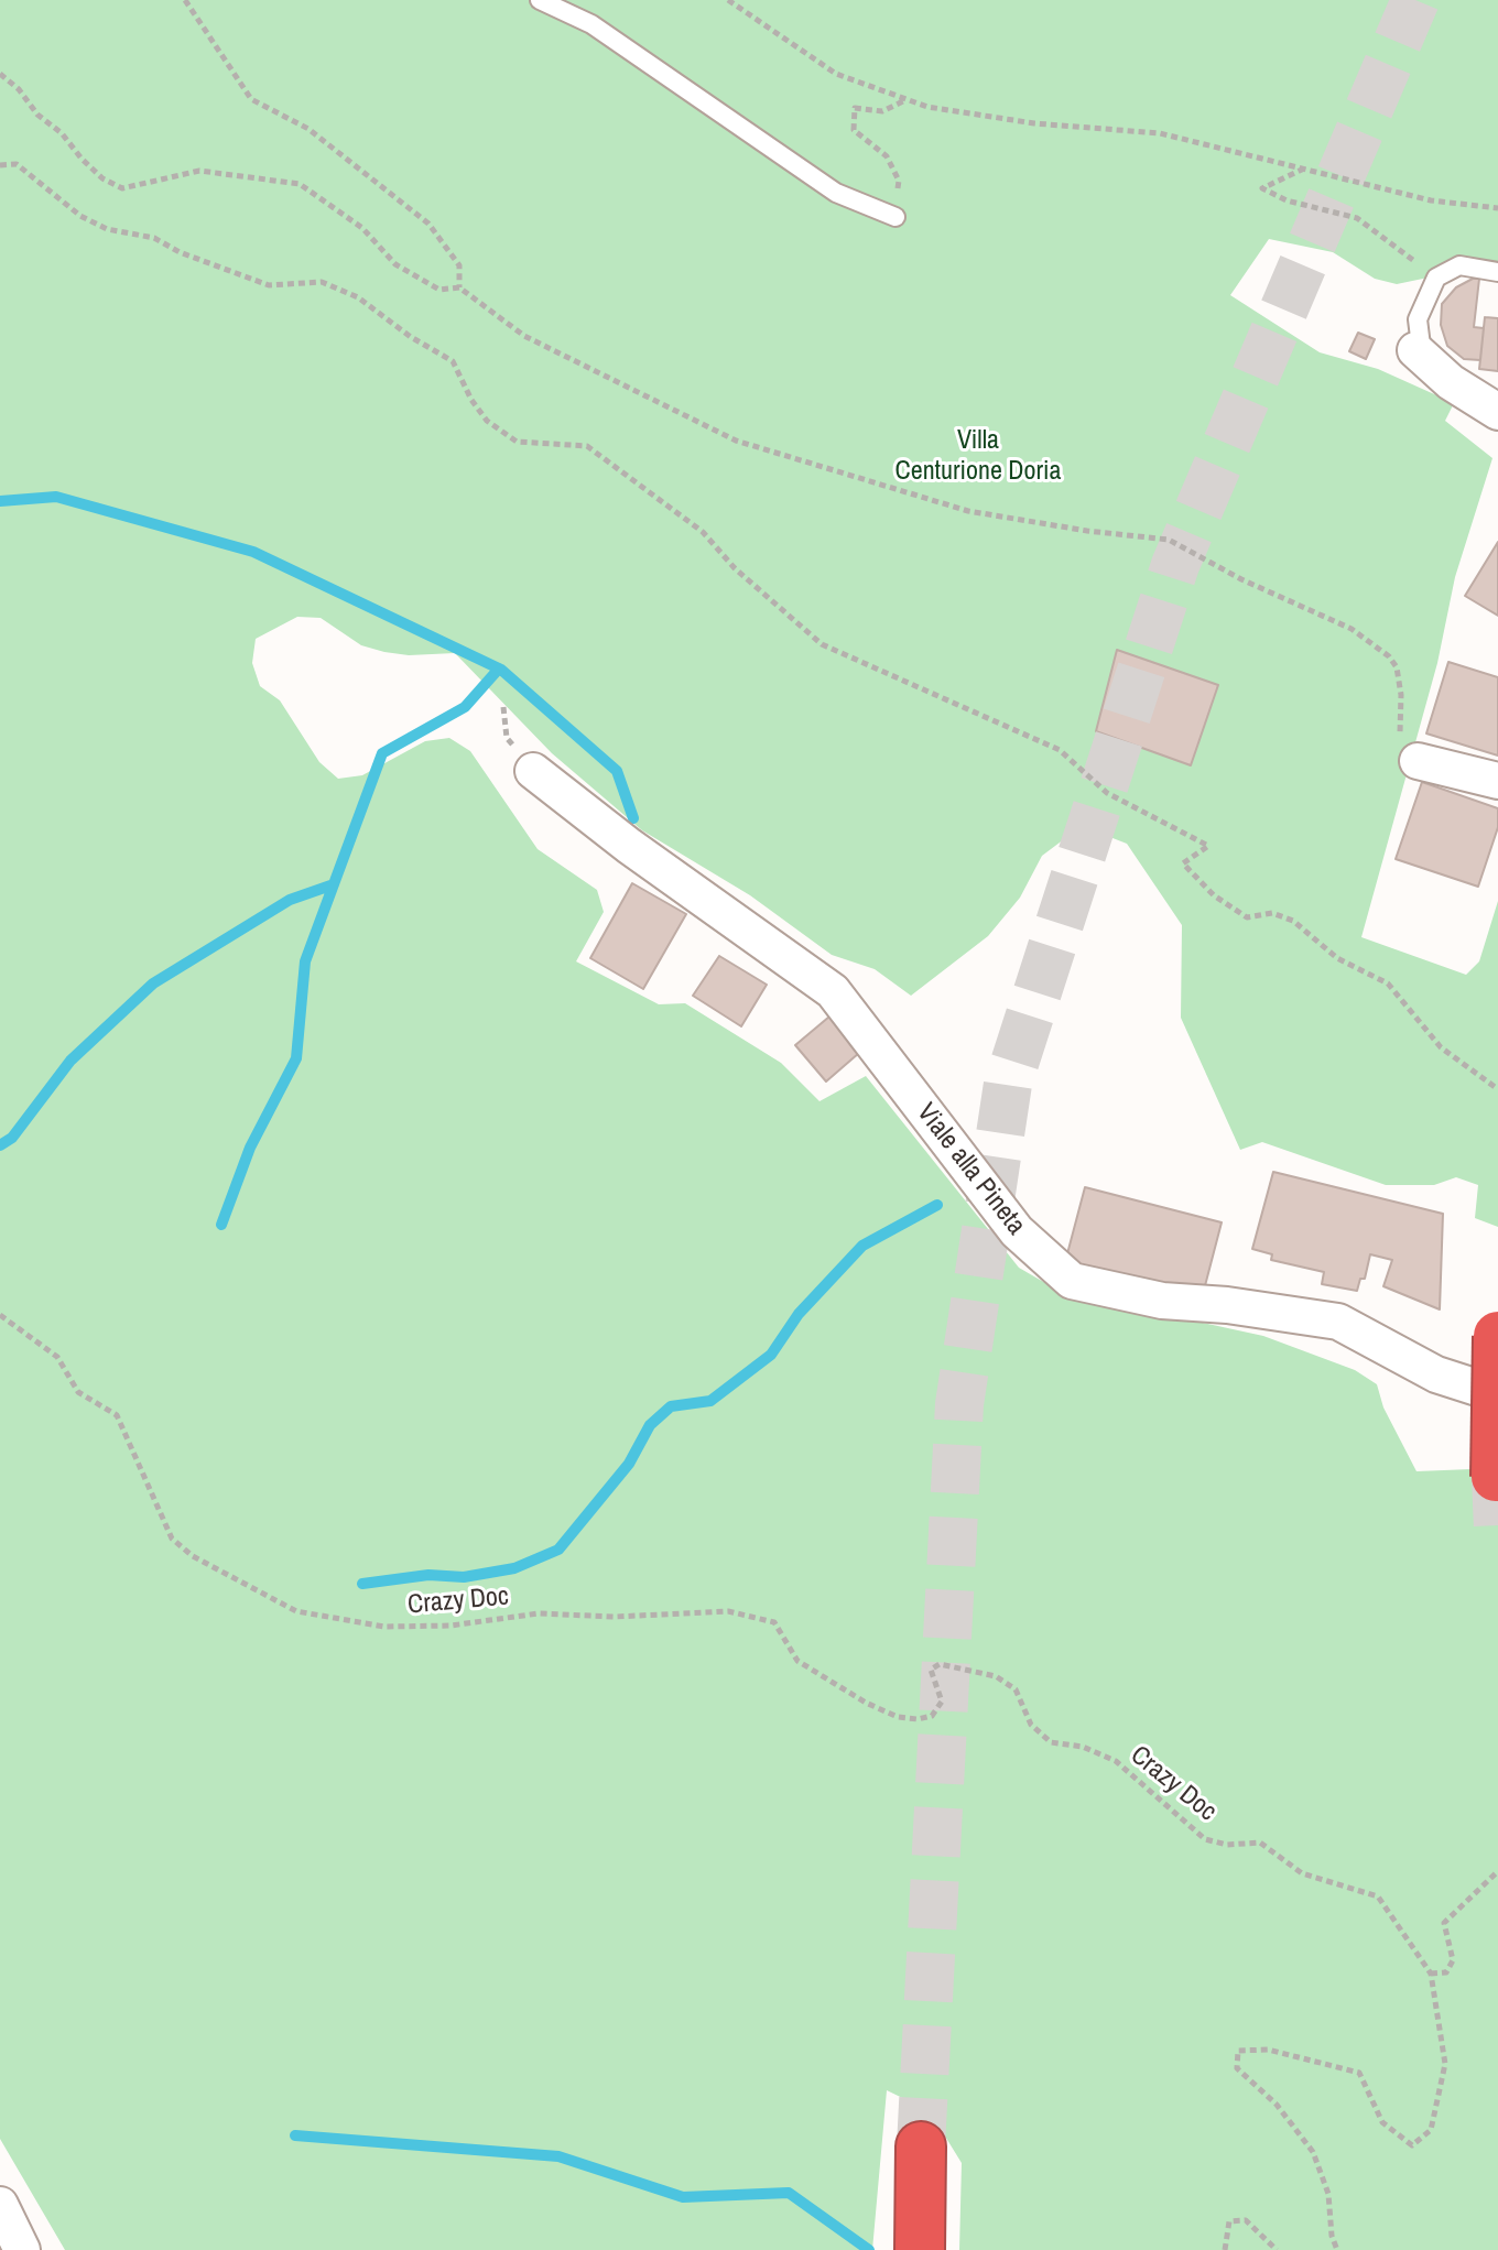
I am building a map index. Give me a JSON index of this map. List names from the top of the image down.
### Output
{
  "streets": {
    "street": ["Viale alla Pineta"],
    "path": ["Crazy Doc"]
  },
  "parks": ["Villa Centurione Doria"]
}
